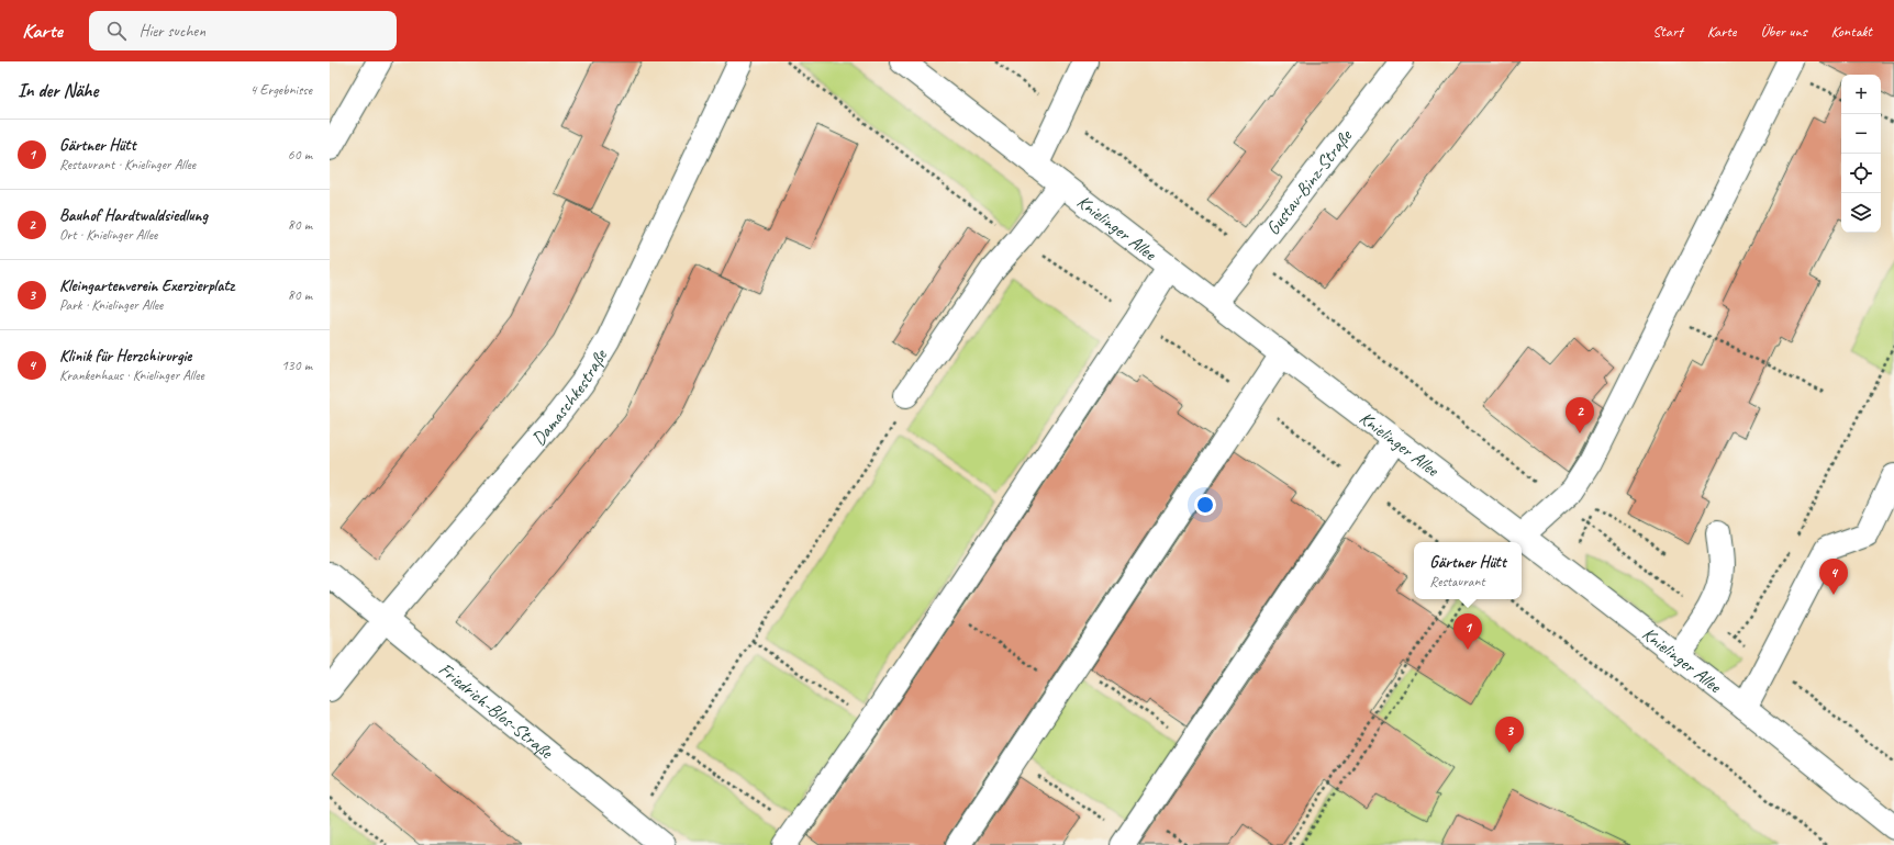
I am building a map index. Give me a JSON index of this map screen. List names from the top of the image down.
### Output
{
  "streets": {
    "street": [
      "Gustav-Binz-Straße",
      "Knielinger Allee",
      "Damaschkestraße",
      "Friedrich-Blos-Straße"
    ]
  },
  "crossings": [
    ["Gustav-Binz-Straße", "Knielinger Allee"],
    ["Damaschkestraße", "Friedrich-Blos-Straße"]
  ],
  "page": {
    "header": "Karte",
    "search": "Hier suchen",
    "nav": [
      "Start",
      "Karte",
      "Über uns",
      "Kontakt"
    ],
    "heading": ["In der Nähe", "4 Ergebnisse"],
    "map_buttons": ["+", "−"],
    "list": [
      {
        "mark": "1",
        "name": "Gärtner Hütt",
        "note": "Restaurant · Knielinger Allee",
        "value": "60 m"
      },
      {
        "mark": "2",
        "name": "Bauhof Hardtwaldsiedlung",
        "note": "Ort · Knielinger Allee",
        "value": "80 m"
      },
      {
        "mark": "3",
        "name": "Kleingartenverein Exerzierplatz",
        "note": "Park · Knielinger Allee",
        "value": "80 m"
      },
      {
        "mark": "4",
        "name": "Klinik für Herzchirurgie",
        "note": "Krankenhaus · Knielinger Allee",
        "value": "130 m"
      }
    ],
    "pins": [
      "2",
      "4",
      "1",
      "3"
    ],
    "popup": ["Gärtner Hütt", "Restaurant"]
  }
}
